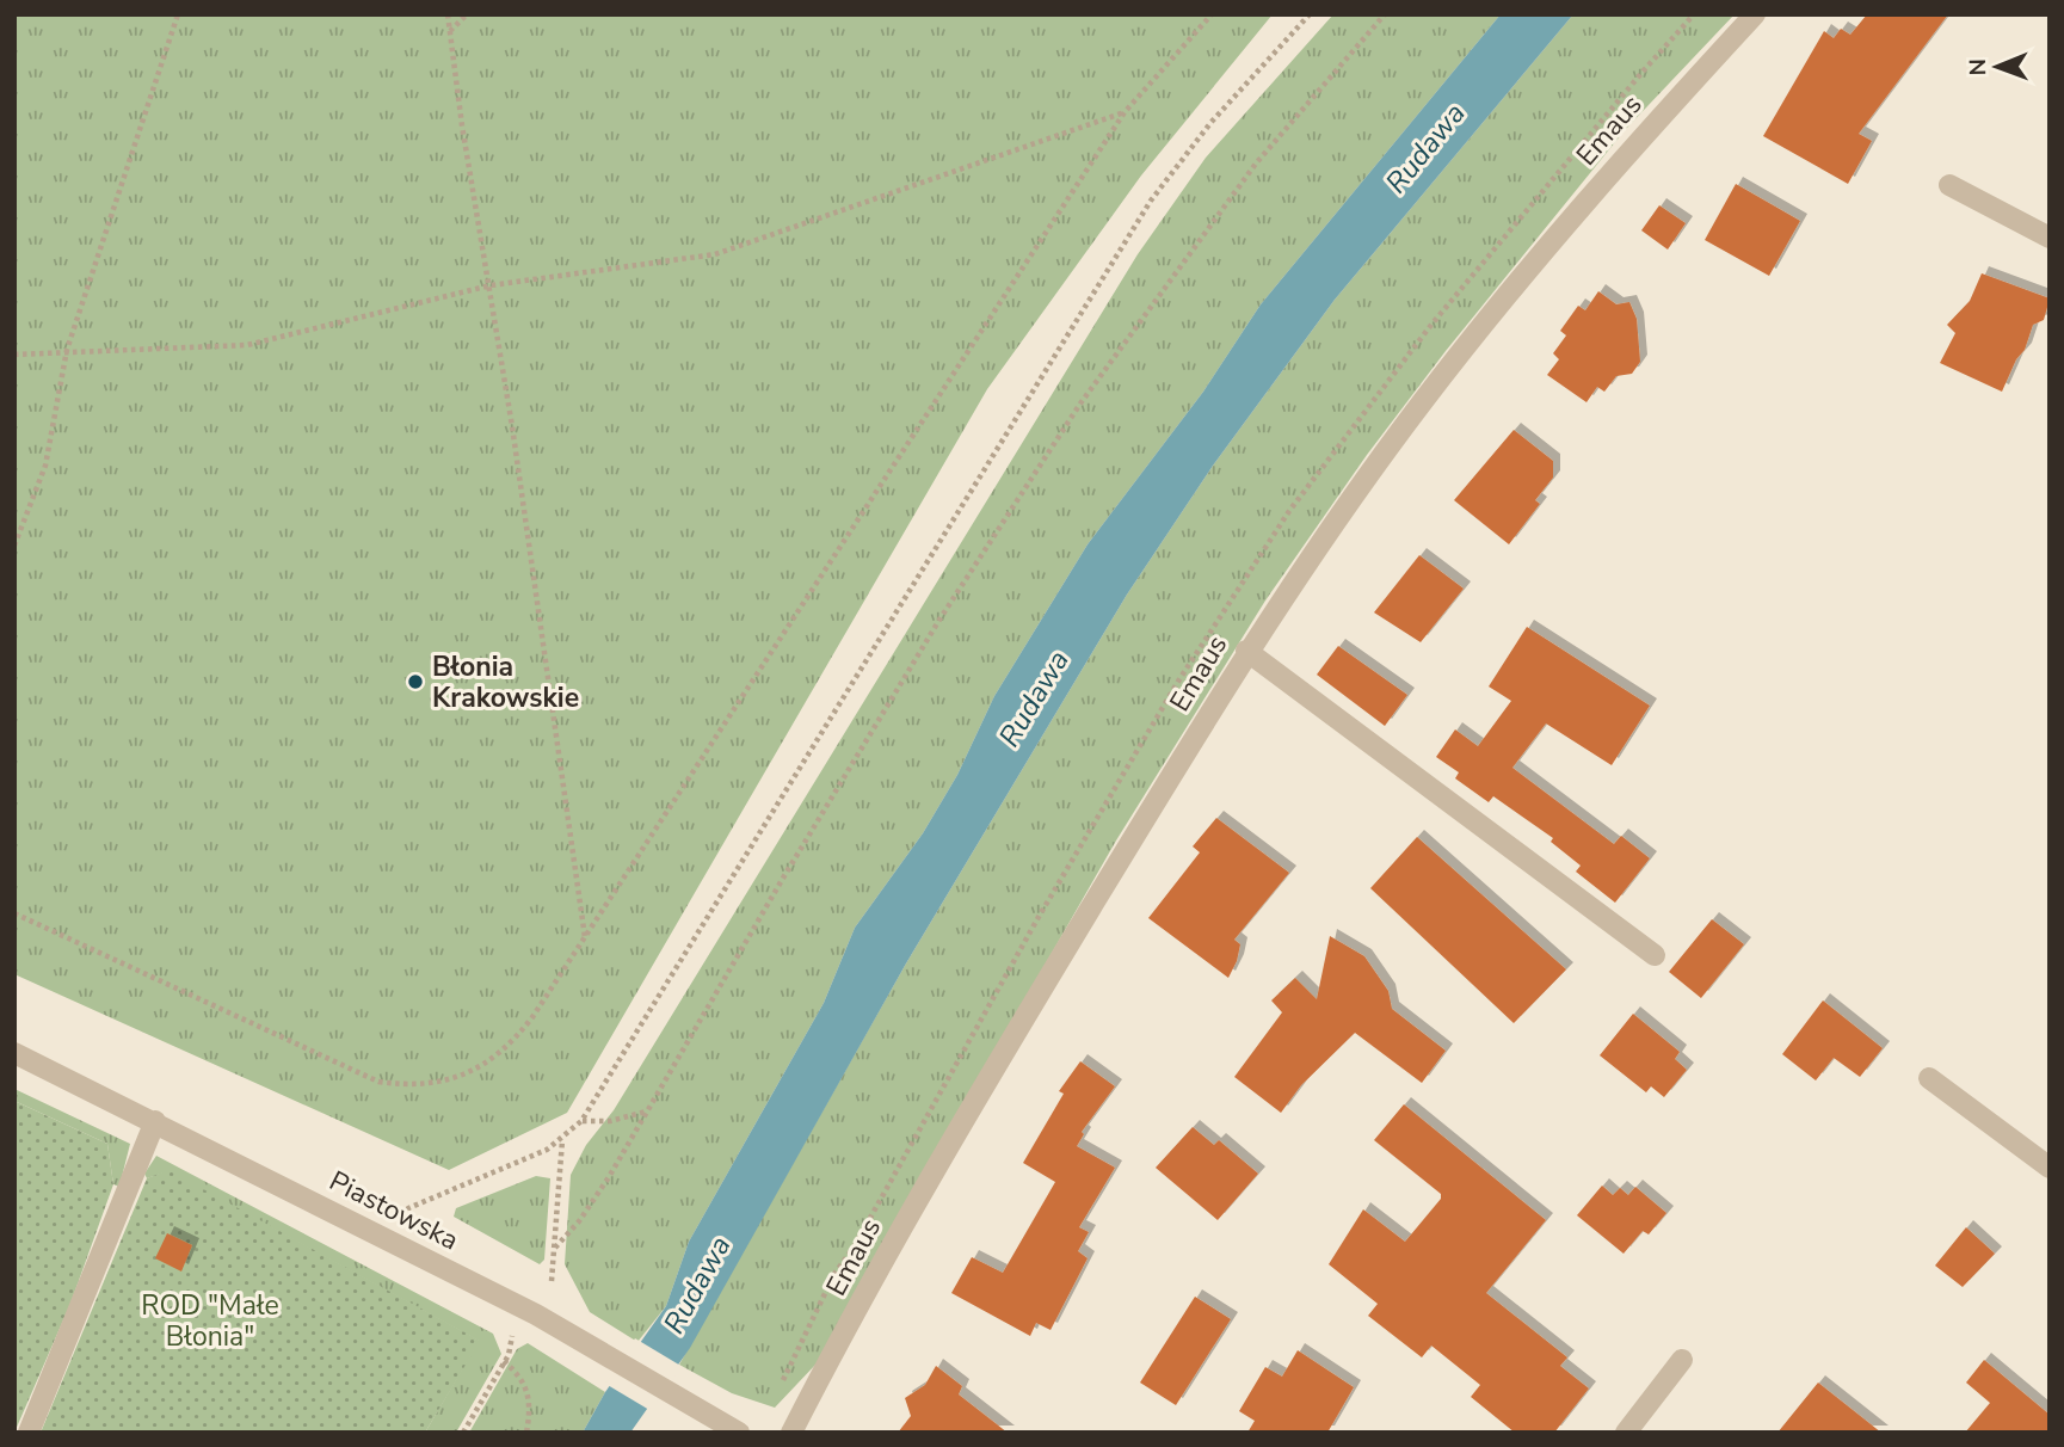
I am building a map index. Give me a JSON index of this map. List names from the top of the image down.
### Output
{
  "streets": {
    "street": ["Emaus", "Piastowska"]
  },
  "water": ["Rudawa"],
  "parks": ["ROD \"Małe Błonia\""],
  "places": ["Błonia Krakowskie"],
  "north": "left"
}
